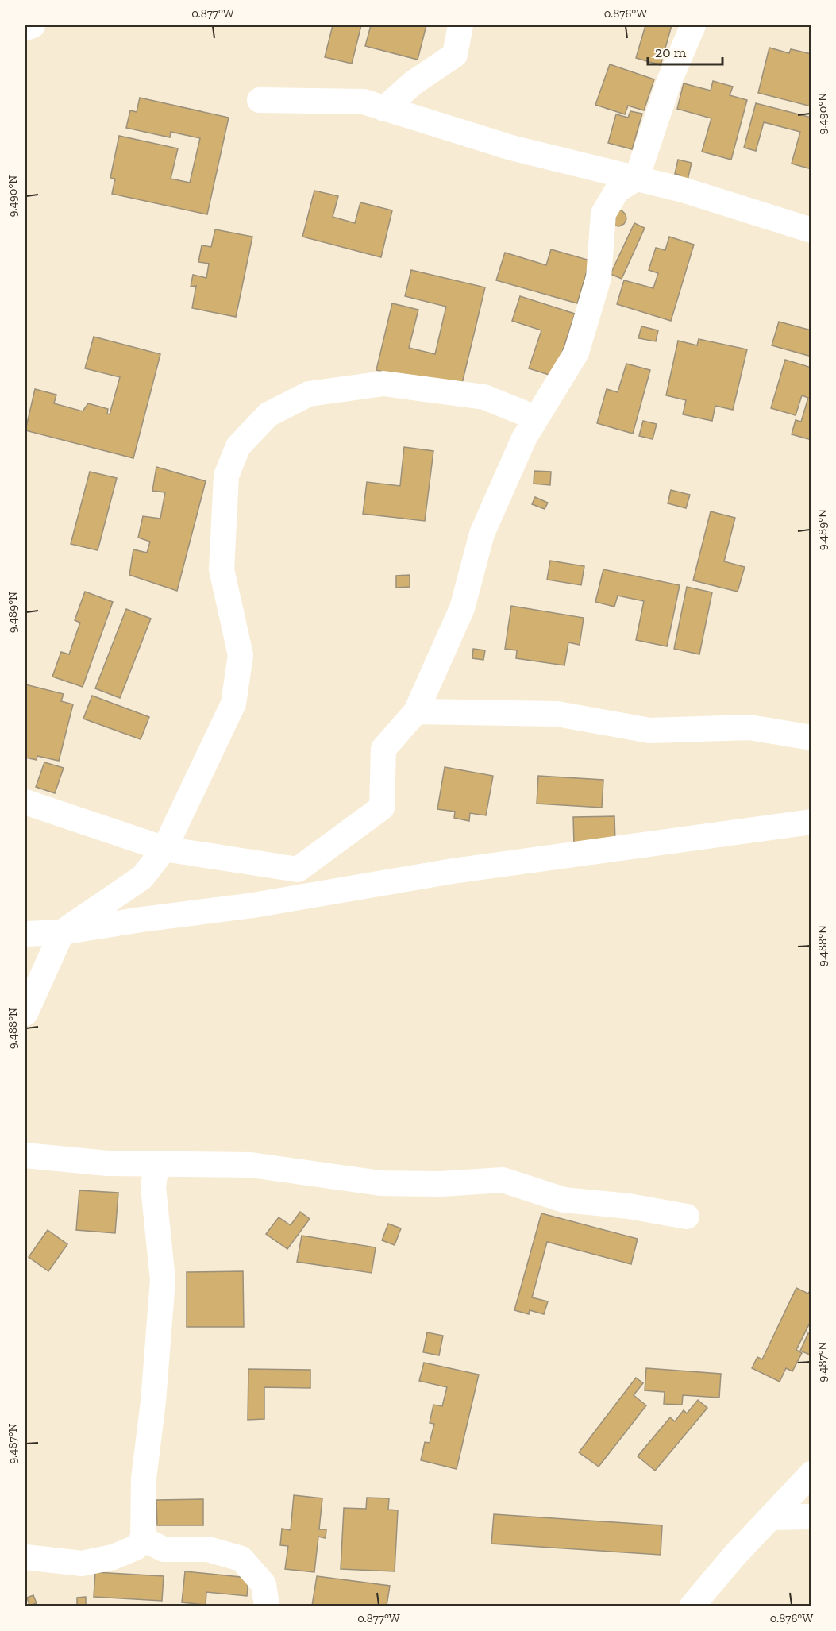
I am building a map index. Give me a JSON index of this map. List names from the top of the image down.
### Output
{
  "scale_bar": "20 m",
  "coordinates": [
    "0.877°W",
    "0.876°W",
    "9.490°N",
    "9.489°N",
    "9.488°N",
    "9.487°N"
  ]
}
